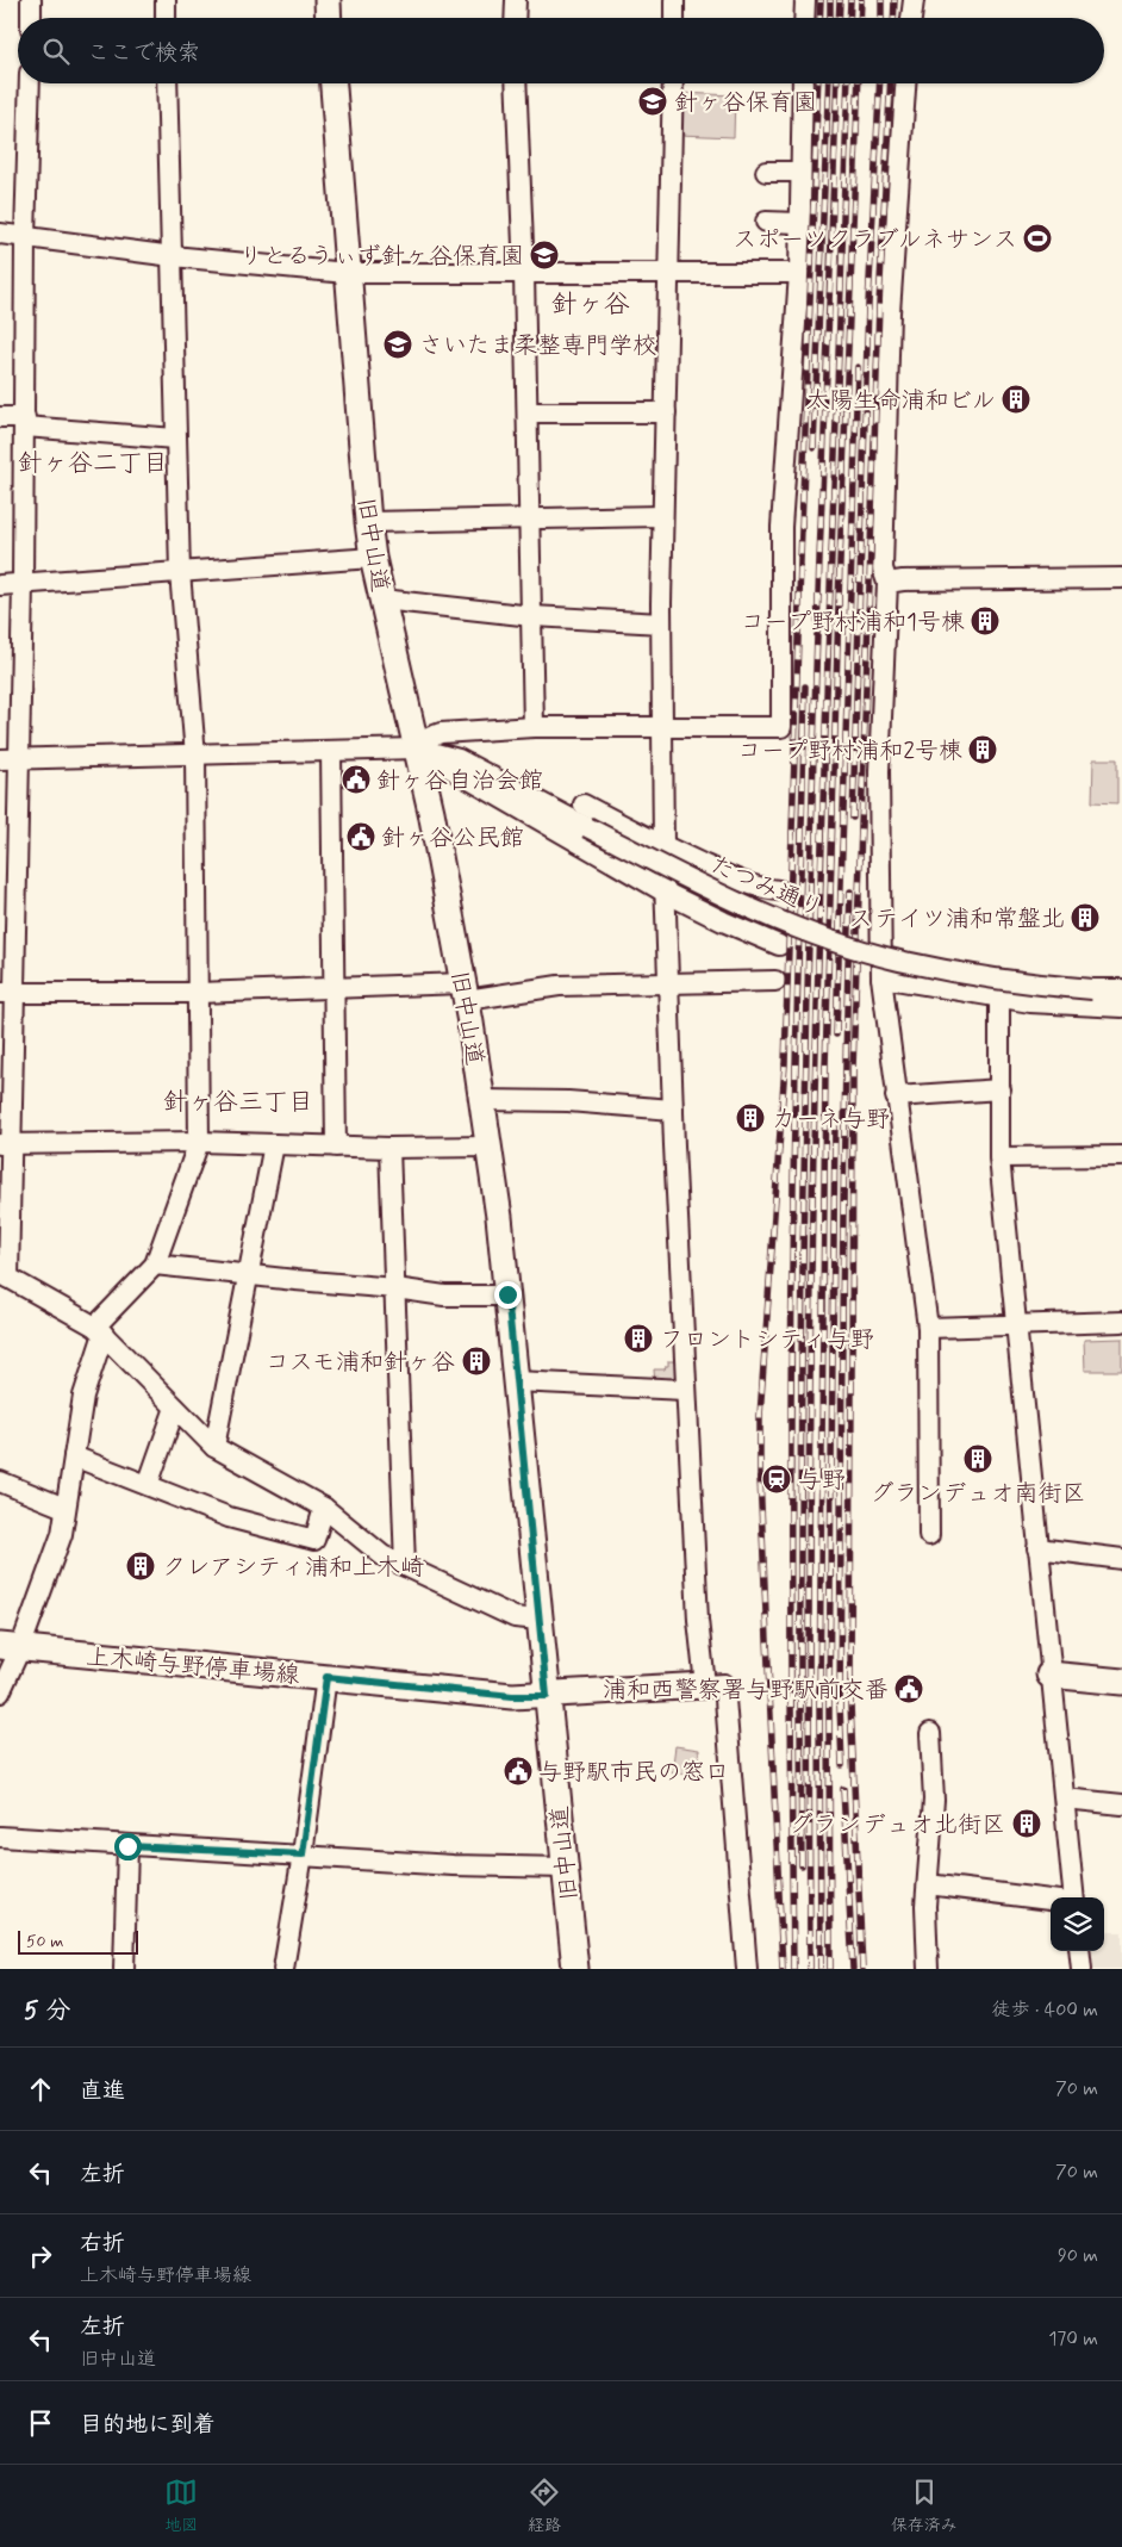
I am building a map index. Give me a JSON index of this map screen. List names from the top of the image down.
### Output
{
  "streets": {
    "main road": ["旧中山道", "上木崎与野停車場線"],
    "street": ["たつみ通り"]
  },
  "crossings": [
    ["旧中山道", "たつみ通り"],
    ["旧中山道", "上木崎与野停車場線"]
  ],
  "districts": ["針ヶ谷", "針ヶ谷二丁目", "針ヶ谷三丁目"],
  "places": {
    "school or university": ["針ヶ谷保育園", "りとるうぃず針ヶ谷保育園", "さいたま柔整専門学校"],
    "sports": ["スポーツクラブルネサンス"],
    "building": [
      "太陽生命浦和ビル",
      "コープ野村浦和1号棟",
      "コープ野村浦和2号棟",
      "ステイツ浦和常盤北",
      "カーネ与野",
      "フロントシティ与野",
      "コスモ浦和針ヶ谷",
      "グランデュオ南街区",
      "クレアシティ浦和上木崎",
      "グランデュオ北街区"
    ],
    "public building": [
      "針ヶ谷自治会館",
      "針ヶ谷公民館",
      "浦和西警察署与野駅前交番",
      "与野駅市民の窓口"
    ],
    "station": ["与野"]
  },
  "scale_bar": "50 m",
  "page": {
    "search": "ここで検索",
    "scale": "50 m",
    "heading": ["5 分", "徒歩 · 400 m"],
    "list": [
      ["直進", "70 m"],
      ["左折", "70 m"],
      ["右折", "上木崎与野停車場線", "90 m"],
      ["左折", "旧中山道", "170 m"],
      "目的地に到着"
    ],
    "nav": ["地図", "経路", "保存済み"]
  }
}
